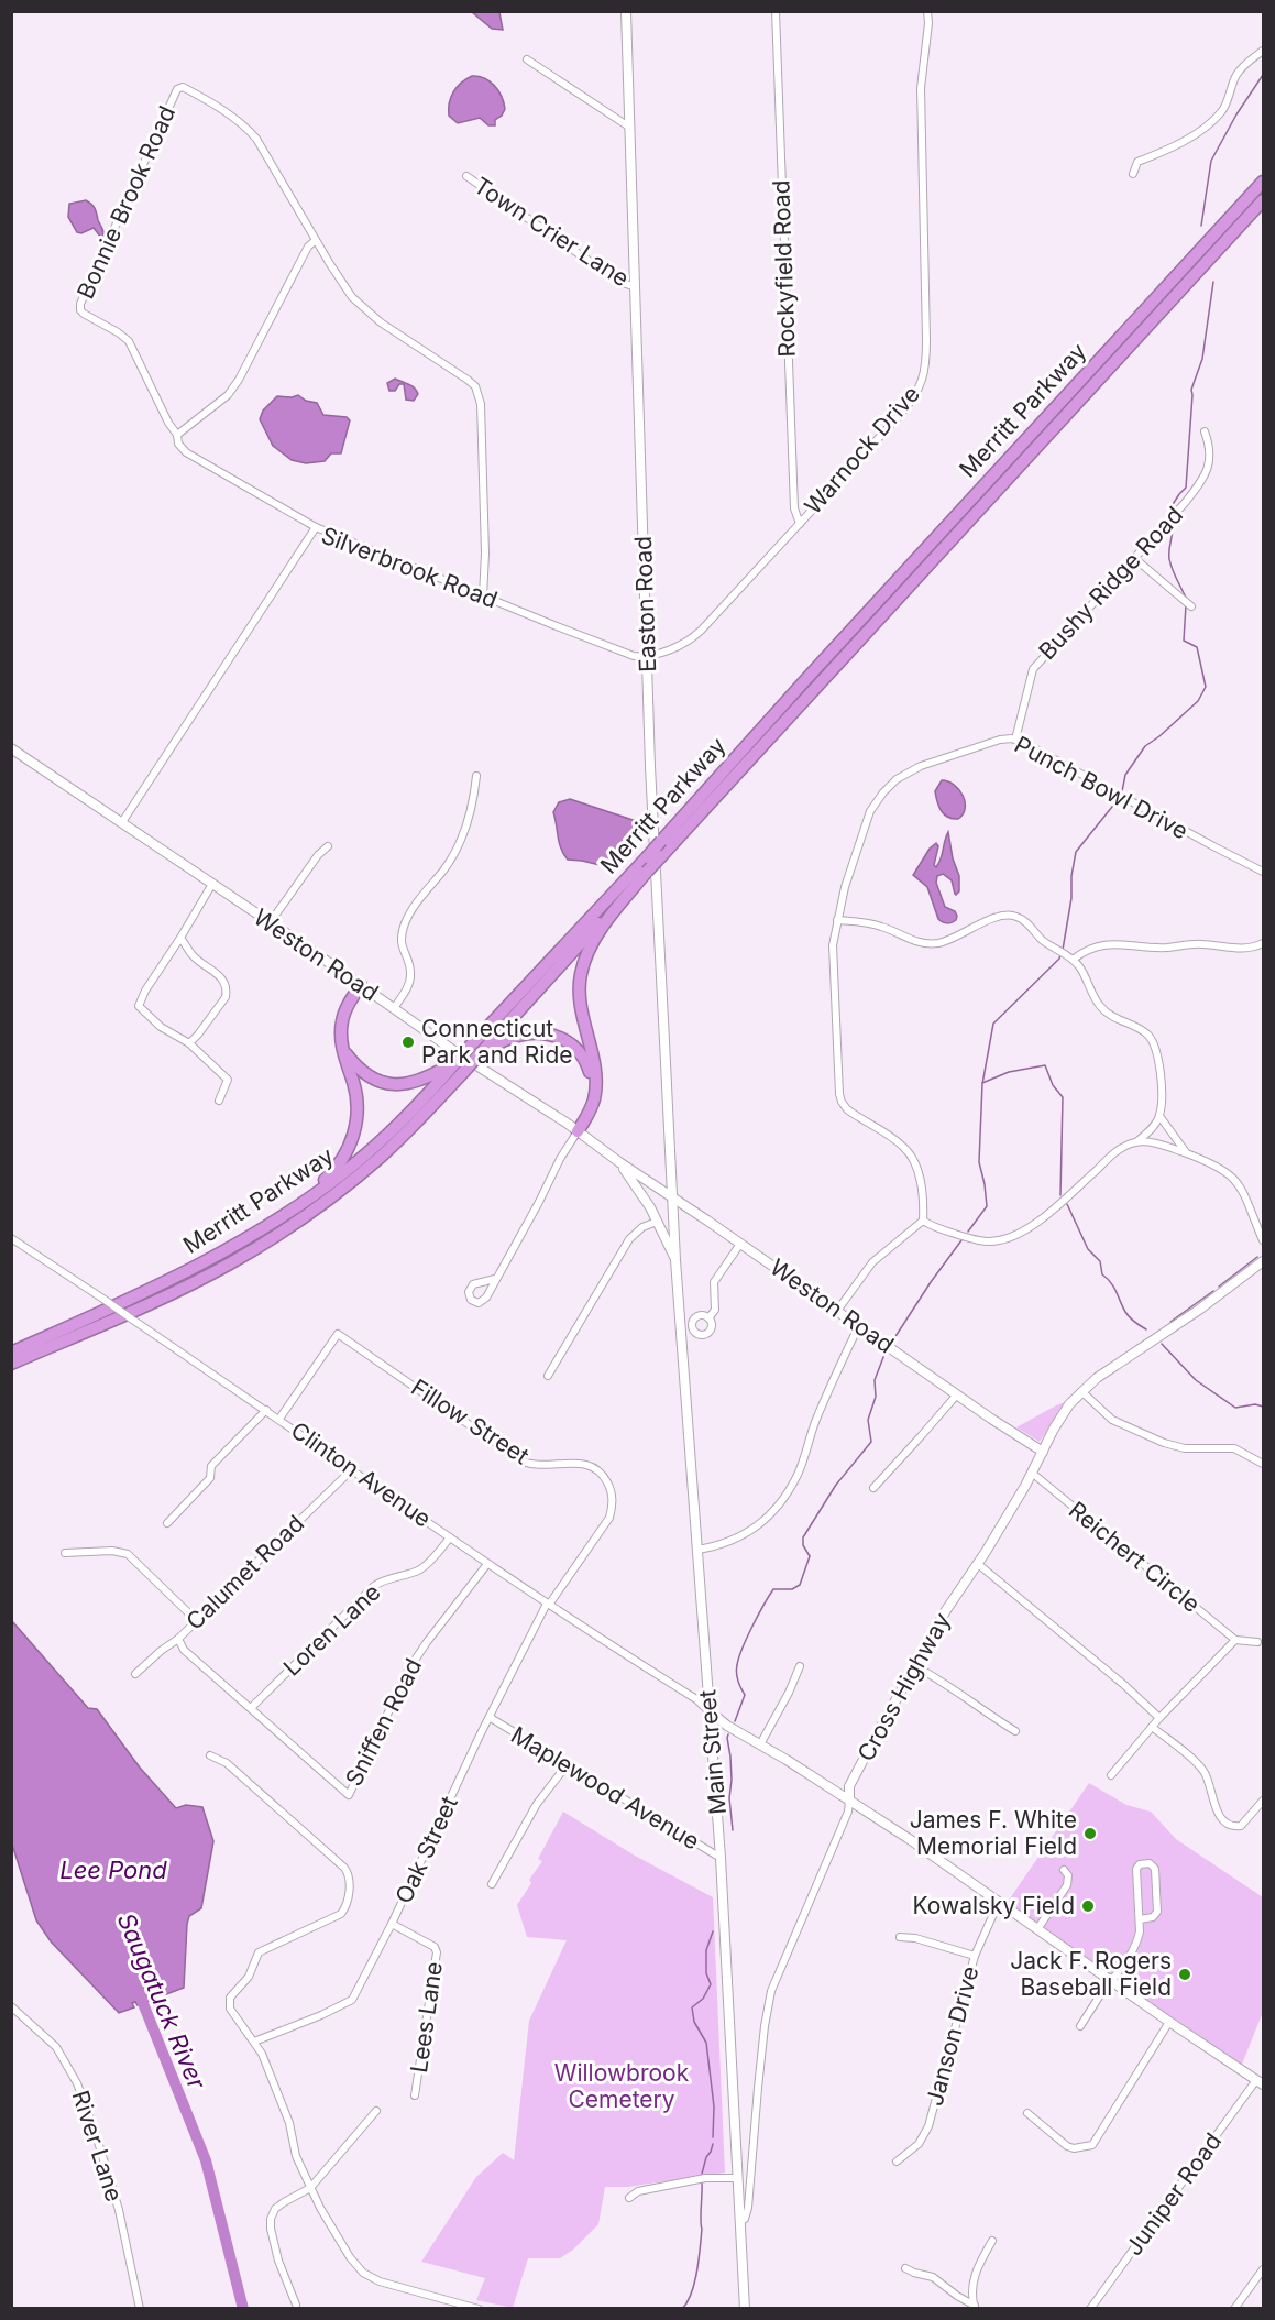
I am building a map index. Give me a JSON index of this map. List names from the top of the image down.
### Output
{
  "streets": {
    "highway": ["Merritt Parkway"],
    "main road": [
      "Easton Road",
      "Weston Road",
      "Cross Highway",
      "Main Street"
    ],
    "street": [
      "Bonnie Brook Road",
      "Town Crier Lane",
      "Rockyfield Road",
      "Warnock Drive",
      "Silverbrook Road",
      "Bushy Ridge Road",
      "Punch Bowl Drive",
      "Fillow Street",
      "Clinton Avenue",
      "Reichert Circle",
      "Calumet Road",
      "Loren Lane",
      "Sniffen Road",
      "Maplewood Avenue",
      "Oak Street",
      "Lees Lane",
      "Janson Drive",
      "River Lane",
      "Juniper Road"
    ]
  },
  "crossings": [
    ["Bonnie Brook Road", "Silverbrook Road"],
    ["Town Crier Lane", "Easton Road"],
    ["Rockyfield Road", "Warnock Drive"],
    ["Warnock Drive", "Silverbrook Road"],
    ["Warnock Drive", "Easton Road"],
    ["Silverbrook Road", "Easton Road"],
    ["Silverbrook Road", "Weston Road"],
    ["Bushy Ridge Road", "Punch Bowl Drive"],
    ["Easton Road", "Weston Road"],
    ["Easton Road", "Main Street"],
    ["Weston Road", "Cross Highway"],
    ["Weston Road", "Main Street"],
    ["Fillow Street", "Clinton Avenue"],
    ["Fillow Street", "Oak Street"],
    ["Clinton Avenue", "Calumet Road"],
    ["Clinton Avenue", "Loren Lane"],
    ["Clinton Avenue", "Sniffen Road"],
    ["Clinton Avenue", "Main Street"],
    ["Clinton Avenue", "Oak Street"],
    ["Reichert Circle", "Cross Highway"],
    ["Calumet Road", "Sniffen Road"],
    ["Loren Lane", "Sniffen Road"],
    ["Cross Highway", "Main Street"],
    ["Main Street", "Maplewood Avenue"],
    ["Maplewood Avenue", "Oak Street"],
    ["Oak Street", "Lees Lane"]
  ],
  "water": ["Lee Pond", "Saugatuck River"],
  "parks": ["Willowbrook Cemetery"],
  "places": [
    "Connecticut Park and Ride",
    "James F. White Memorial Field",
    "Kowalsky Field",
    "Jack F. Rogers Baseball Field"
  ]
}
